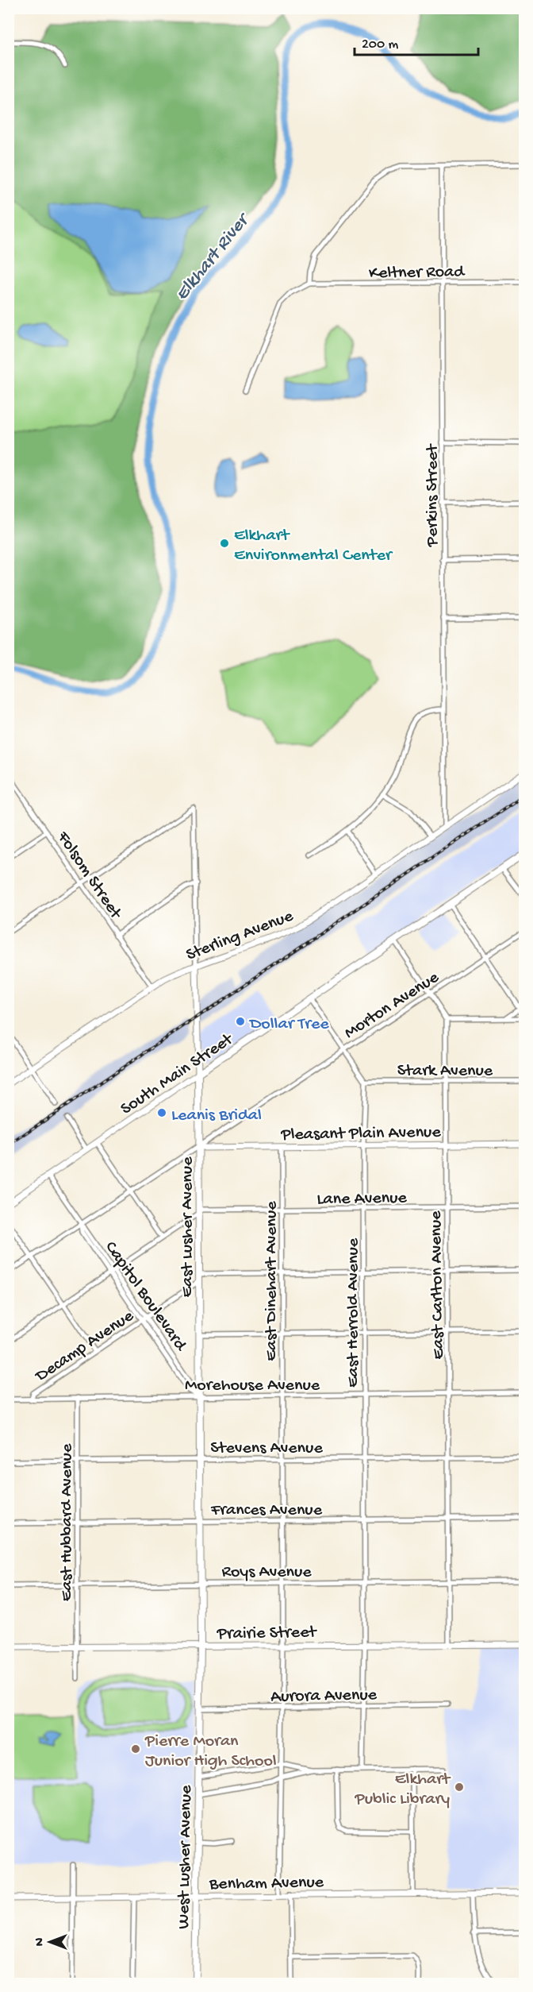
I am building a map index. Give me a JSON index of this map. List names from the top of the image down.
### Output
{
  "streets": {
    "main road": [
      "Sterling Avenue",
      "South Main Street",
      "Pleasant Plain Avenue",
      "East Lusher Avenue",
      "Prairie Street",
      "West Lusher Avenue",
      "Benham Avenue"
    ],
    "street": [
      "Keltner Road",
      "Perkins Street",
      "Folsom Street",
      "Morton Avenue",
      "Stark Avenue",
      "Lane Avenue",
      "East Dinehart Avenue",
      "East Carlton Avenue",
      "Capitol Boulevard",
      "East Herrold Avenue",
      "Decamp Avenue",
      "Morehouse Avenue",
      "Stevens Avenue",
      "Frances Avenue",
      "East Hubbard Avenue",
      "Roys Avenue",
      "Aurora Avenue"
    ]
  },
  "crossings": [
    ["Keltner Road", "Perkins Street"],
    ["Perkins Street", "Sterling Avenue"],
    ["Folsom Street", "Sterling Avenue"],
    ["Folsom Street", "East Lusher Avenue"],
    ["Sterling Avenue", "East Lusher Avenue"],
    ["Morton Avenue", "Pleasant Plain Avenue"],
    ["Morton Avenue", "East Lusher Avenue"],
    ["Morton Avenue", "Capitol Boulevard"],
    ["Stark Avenue", "East Carlton Avenue"],
    ["Stark Avenue", "East Herrold Avenue"],
    ["South Main Street", "East Lusher Avenue"],
    ["South Main Street", "Capitol Boulevard"],
    ["Pleasant Plain Avenue", "East Lusher Avenue"],
    ["Pleasant Plain Avenue", "East Dinehart Avenue"],
    ["Pleasant Plain Avenue", "East Carlton Avenue"],
    ["Pleasant Plain Avenue", "East Herrold Avenue"],
    ["Lane Avenue", "East Lusher Avenue"],
    ["Lane Avenue", "East Dinehart Avenue"],
    ["Lane Avenue", "East Carlton Avenue"],
    ["Lane Avenue", "East Herrold Avenue"],
    ["East Lusher Avenue", "Capitol Boulevard"],
    ["East Lusher Avenue", "Decamp Avenue"],
    ["East Lusher Avenue", "Morehouse Avenue"],
    ["East Lusher Avenue", "Stevens Avenue"],
    ["East Lusher Avenue", "Frances Avenue"],
    ["East Lusher Avenue", "Roys Avenue"],
    ["East Lusher Avenue", "Prairie Street"],
    ["East Lusher Avenue", "West Lusher Avenue"],
    ["East Dinehart Avenue", "Morehouse Avenue"],
    ["East Dinehart Avenue", "Stevens Avenue"],
    ["East Dinehart Avenue", "Frances Avenue"],
    ["East Dinehart Avenue", "Roys Avenue"],
    ["East Dinehart Avenue", "Prairie Street"],
    ["East Dinehart Avenue", "Aurora Avenue"],
    ["East Dinehart Avenue", "Benham Avenue"],
    ["East Carlton Avenue", "Morehouse Avenue"],
    ["East Carlton Avenue", "Stevens Avenue"],
    ["East Carlton Avenue", "Frances Avenue"],
    ["East Carlton Avenue", "Roys Avenue"],
    ["East Carlton Avenue", "Prairie Street"],
    ["Capitol Boulevard", "Decamp Avenue"],
    ["Capitol Boulevard", "Morehouse Avenue"],
    ["East Herrold Avenue", "Morehouse Avenue"],
    ["East Herrold Avenue", "Stevens Avenue"],
    ["East Herrold Avenue", "Frances Avenue"],
    ["East Herrold Avenue", "Roys Avenue"],
    ["East Herrold Avenue", "Prairie Street"],
    ["East Herrold Avenue", "Aurora Avenue"],
    ["Decamp Avenue", "Morehouse Avenue"],
    ["Morehouse Avenue", "East Hubbard Avenue"],
    ["Stevens Avenue", "East Hubbard Avenue"],
    ["Frances Avenue", "East Hubbard Avenue"],
    ["East Hubbard Avenue", "Roys Avenue"],
    ["East Hubbard Avenue", "Prairie Street"],
    ["Prairie Street", "West Lusher Avenue"],
    ["Aurora Avenue", "West Lusher Avenue"],
    ["West Lusher Avenue", "Benham Avenue"]
  ],
  "water": ["Elkhart River"],
  "places": [
    "Elkhart Environmental Center",
    "Dollar Tree",
    "Leanis Bridal",
    "Pierre Moran Junior High School",
    "Elkhart Public Library"
  ],
  "scale_bar": "200 m",
  "north": "left"
}
